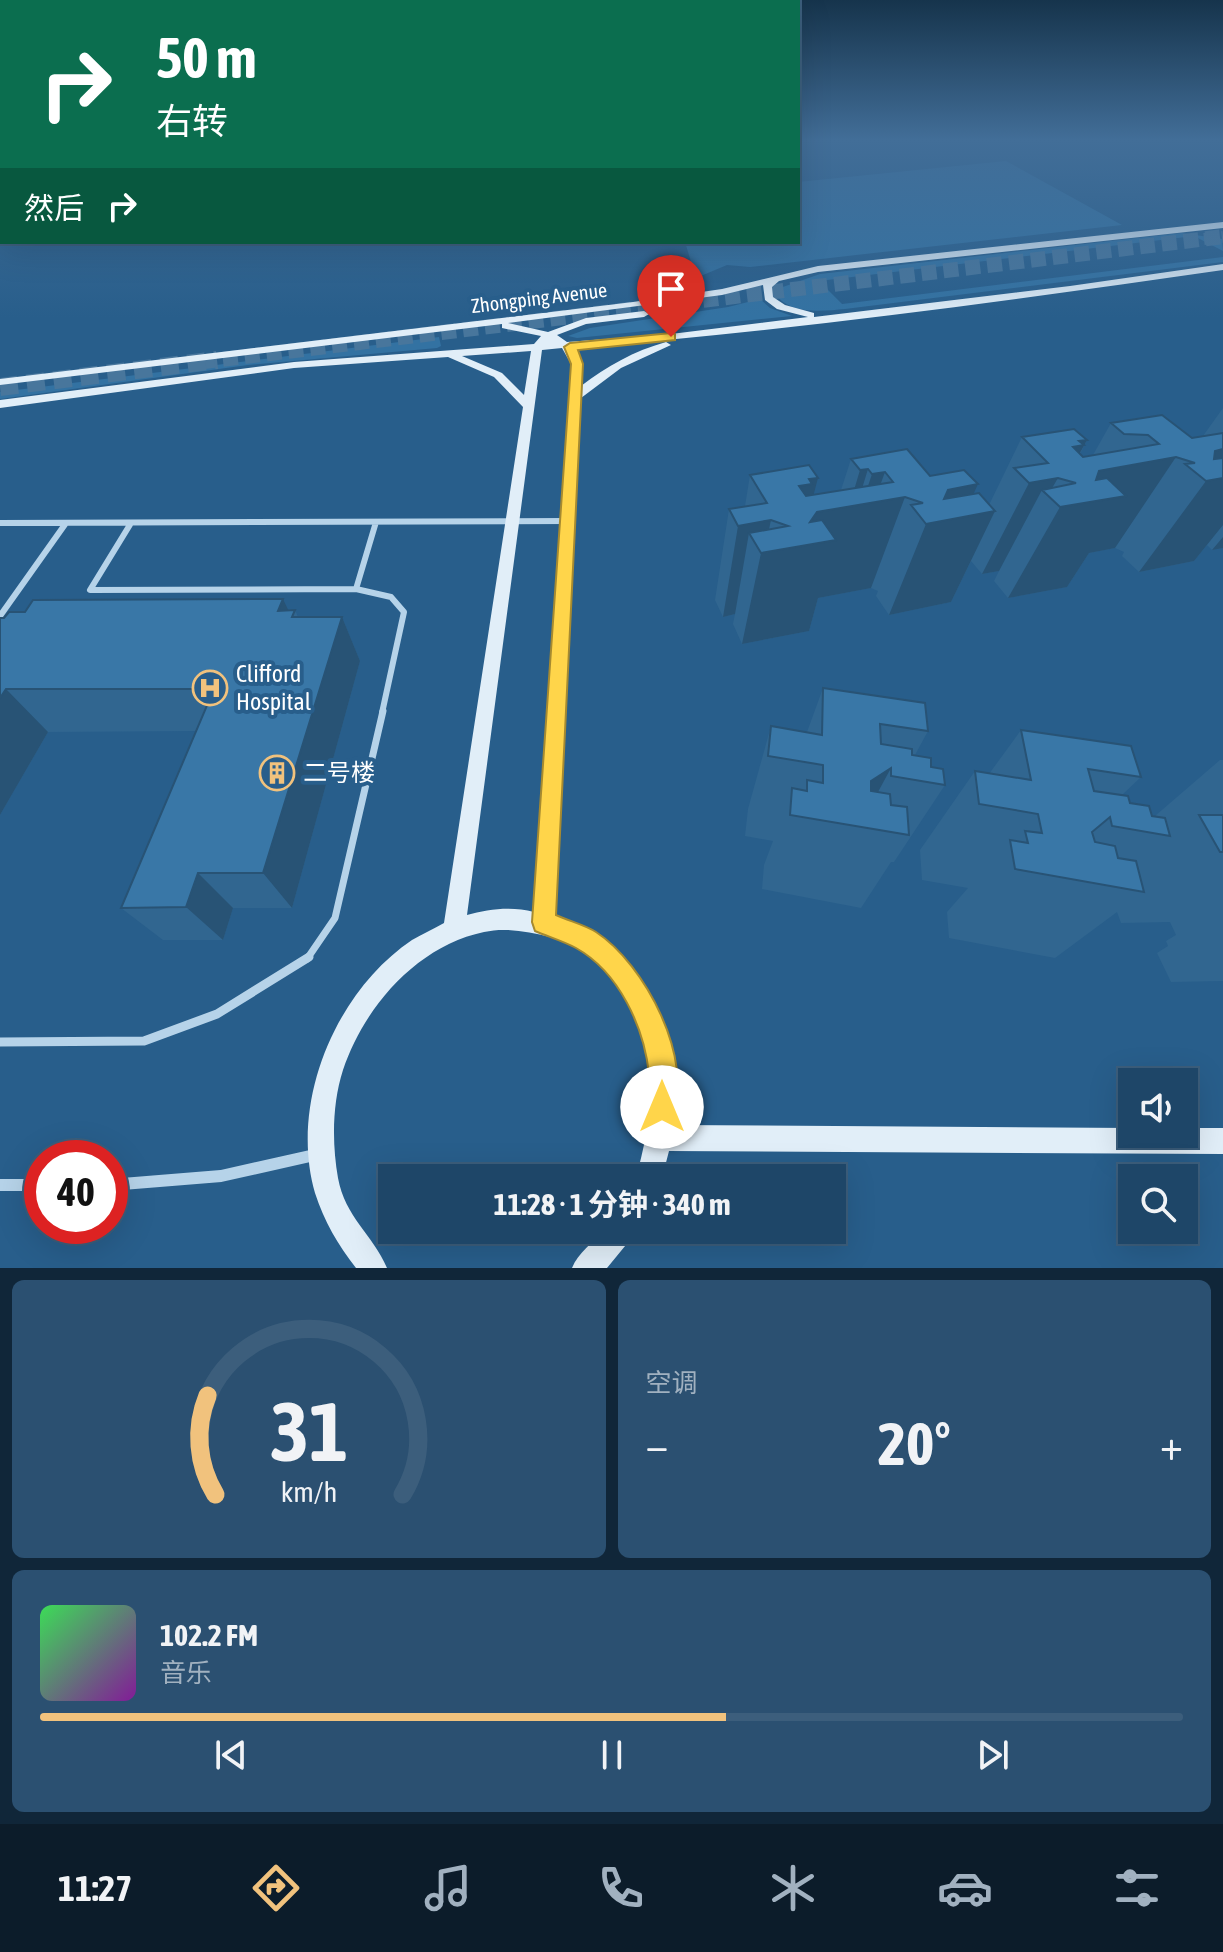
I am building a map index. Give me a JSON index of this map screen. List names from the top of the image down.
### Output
{
  "streets": {
    "main road": ["Zhongping Avenue"]
  },
  "places": {
    "hospital": ["Clifford Hospital"],
    "building": ["二号楼"]
  },
  "page": {
    "turn": ["50 m", "右转"],
    "then": "然后",
    "limit": "40",
    "trip": "11:28 · 1 分钟 · 340 m",
    "tile": "空调",
    "heat": ["−", "20°", "+"],
    "song": ["102.2 FM", "音乐"],
    "tabs": "11:27",
    "gauge": ["31", "km/h"]
  }
}
